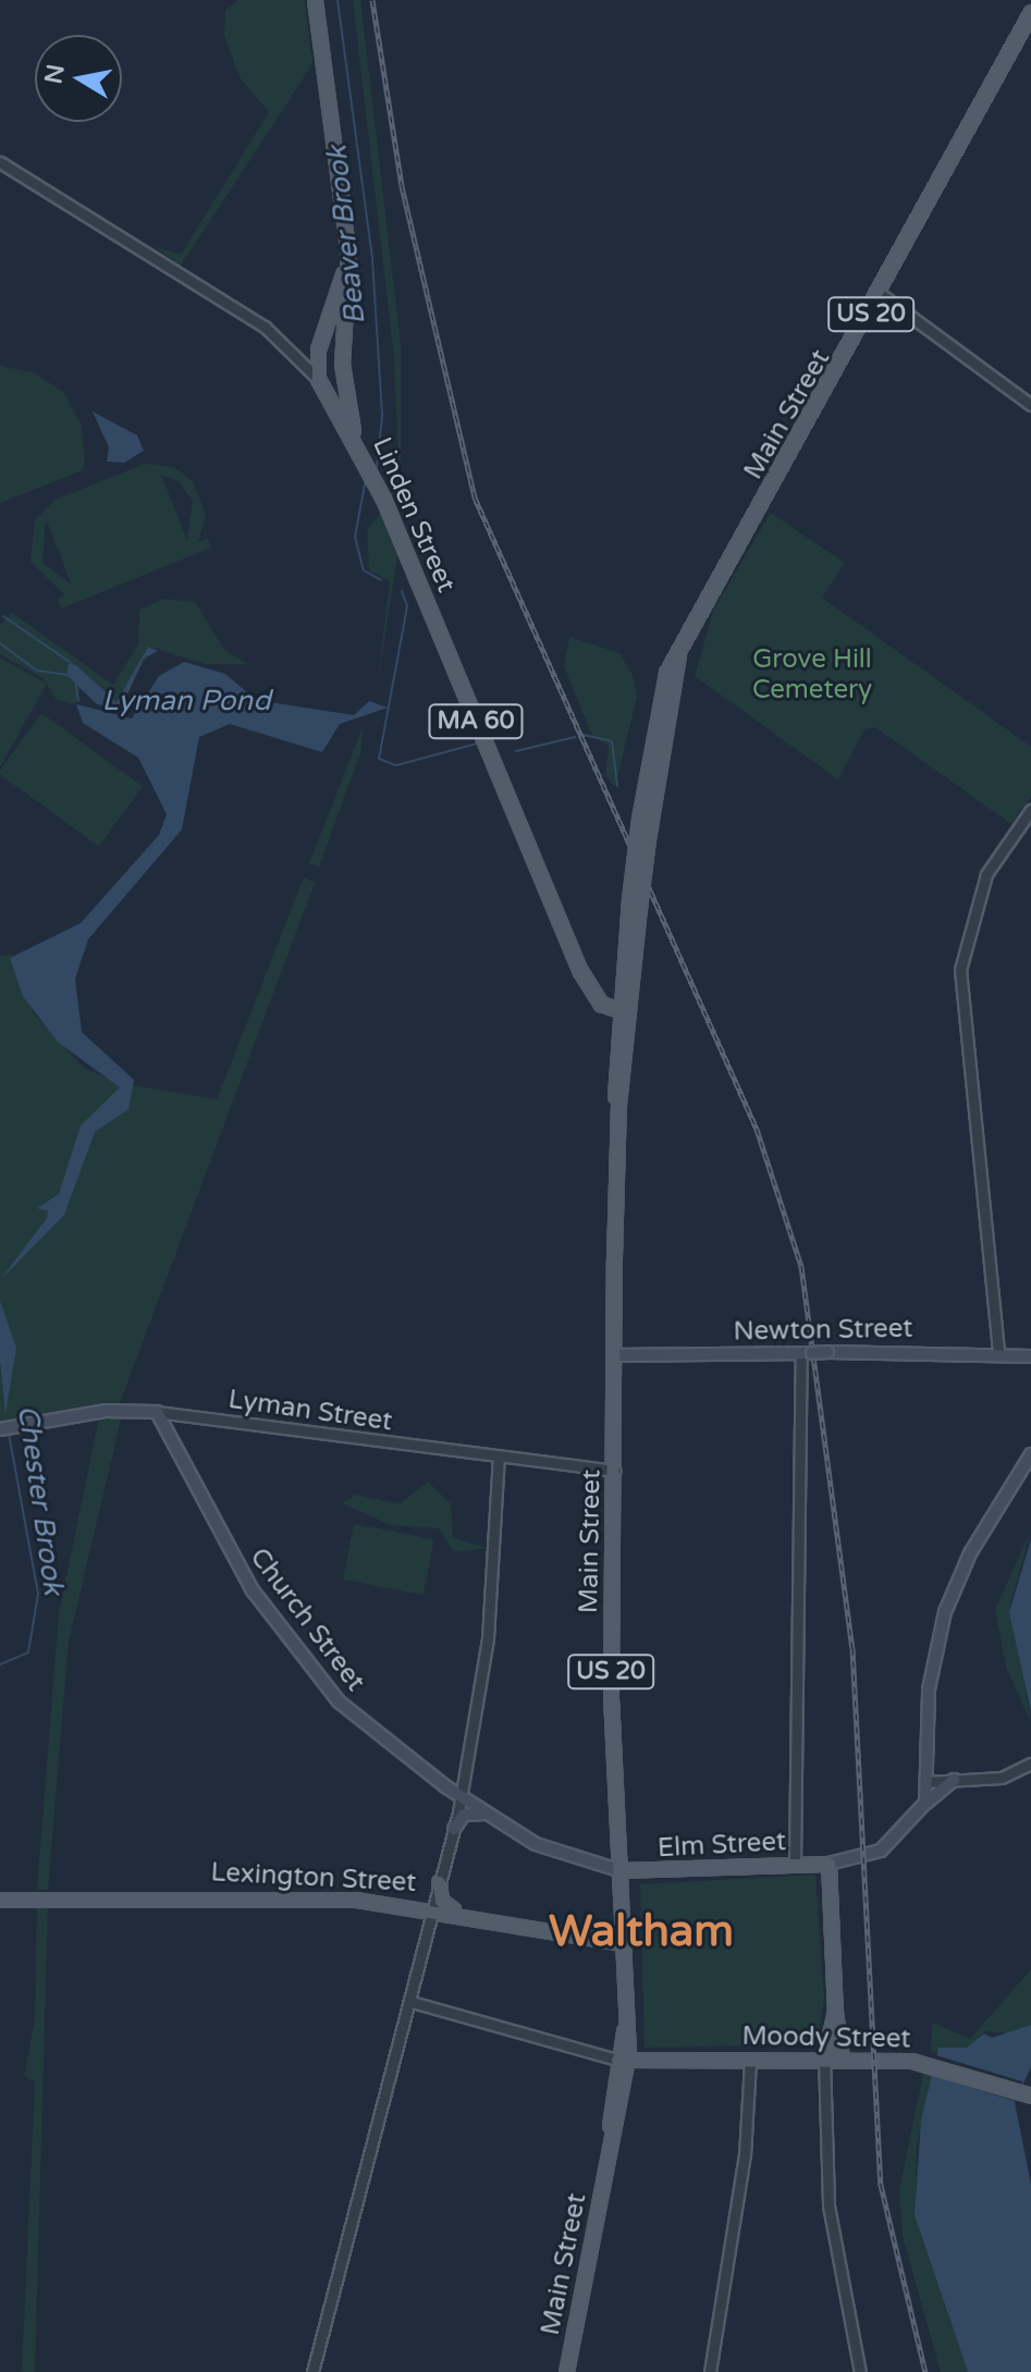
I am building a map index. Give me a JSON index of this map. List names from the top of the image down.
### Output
{
  "streets": {
    "main road": [
      "US 20",
      "Main Street",
      "Linden Street",
      "MA 60",
      "Newton Street",
      "Lyman Street",
      "Church Street",
      "Elm Street",
      "Lexington Street",
      "Moody Street"
    ]
  },
  "crossings": [
    ["Main Street", "Linden Street"],
    ["Main Street", "Newton Street"],
    ["Main Street", "Lyman Street"],
    ["Main Street", "Church Street"],
    ["Main Street", "Elm Street"],
    ["Main Street", "Lexington Street"],
    ["Main Street", "Moody Street"],
    ["Linden Street", "MA 60"],
    ["Lyman Street", "Church Street"],
    ["Church Street", "Elm Street"]
  ],
  "districts": ["Waltham"],
  "water": ["Beaver Brook", "Lyman Pond", "Chester Brook"],
  "parks": ["Grove Hill Cemetery"],
  "north": "left"
}
